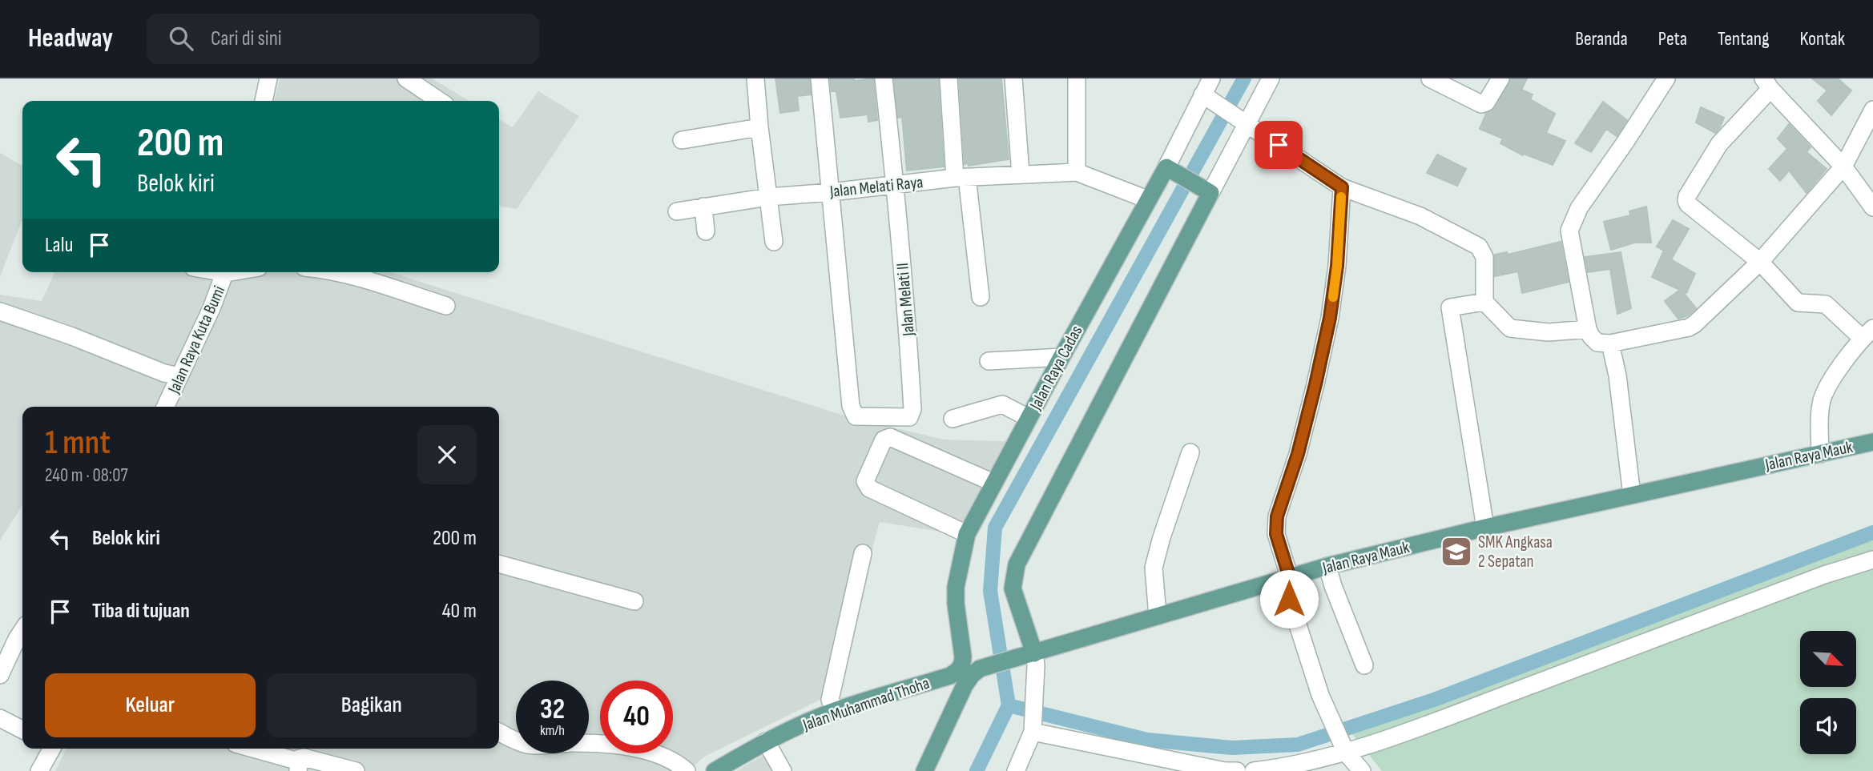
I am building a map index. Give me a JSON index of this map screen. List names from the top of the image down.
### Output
{
  "streets": {
    "main road": ["Jalan Raya Cadas", "Jalan Raya Mauk", "Jalan Muhammad Thoha"],
    "street": ["Jalan Melati Raya", "Jalan Melati II", "Jalan Raya Kuta Bumi"]
  },
  "crossings": [
    ["Jalan Melati Raya", "Jalan Melati II"],
    ["Jalan Raya Cadas", "Jalan Muhammad Thoha"]
  ],
  "places": {
    "school or university": ["SMK Angkasa 2 Sepatan"]
  },
  "north": "bottom right",
  "page": {
    "header": "Headway",
    "search": "Cari di sini",
    "nav": [
      "Beranda",
      "Peta",
      "Tentang",
      "Kontak"
    ],
    "turn": ["200 m", "Belok kiri"],
    "then": "Lalu",
    "heading": ["1 mnt", "240 m · 08:07"],
    "list": [
      {
        "name": "Belok kiri",
        "value": "200 m"
      },
      {
        "name": "Tiba di tujuan",
        "value": "40 m"
      }
    ],
    "buttons": ["Keluar", "Bagikan"],
    "speed": "32 km/h",
    "limit": "40"
  }
}
